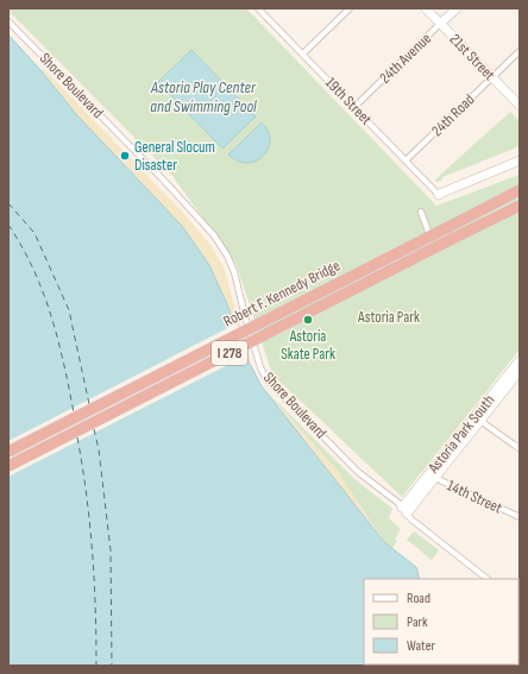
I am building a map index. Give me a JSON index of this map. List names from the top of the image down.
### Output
{
  "streets": {
    "highway": ["Robert F. Kennedy Bridge", "I 278"],
    "street": [
      "21st Street",
      "24th Avenue",
      "Shore Boulevard",
      "19th Street",
      "24th Road",
      "Astoria Park South",
      "14th Street"
    ]
  },
  "crossings": [
    ["21st Street", "24th Avenue"],
    ["21st Street", "24th Road"],
    ["24th Avenue", "19th Street"],
    ["Shore Boulevard", "Astoria Park South"],
    ["19th Street", "24th Road"],
    ["Astoria Park South", "14th Street"]
  ],
  "water": ["Astoria Play Center and Swimming Pool"],
  "parks": ["Astoria Park"],
  "places": ["General Slocum Disaster", "Astoria Skate Park"],
  "legend": ["Road", "Park", "Water"]
}
